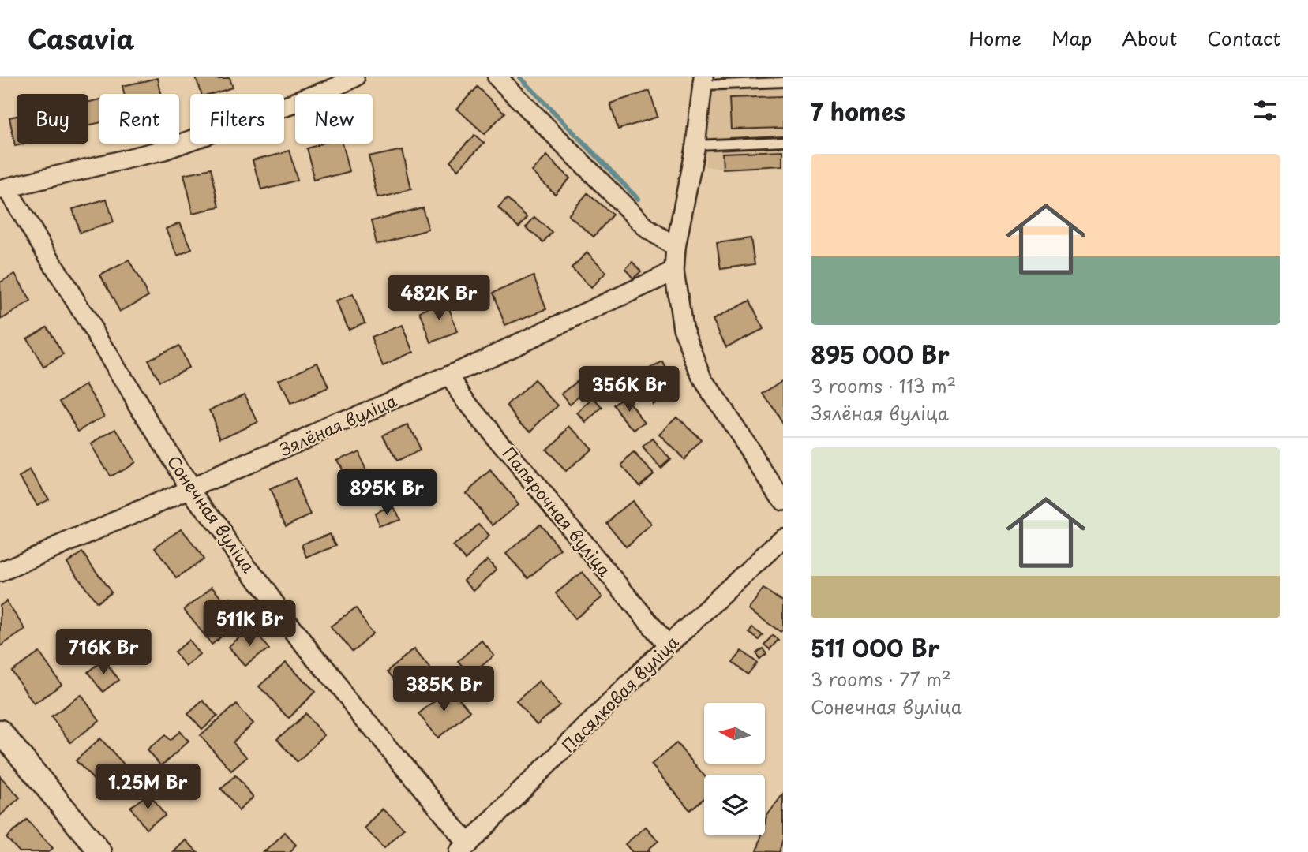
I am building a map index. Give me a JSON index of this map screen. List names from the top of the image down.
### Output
{
  "streets": {
    "street": [
      "Зялёная вуліца",
      "Папярочная вуліца",
      "Сонечная вуліца",
      "Пасялковая вуліца"
    ]
  },
  "crossings": [
    ["Зялёная вуліца", "Папярочная вуліца"],
    ["Зялёная вуліца", "Сонечная вуліца"],
    ["Папярочная вуліца", "Пасялковая вуліца"],
    ["Сонечная вуліца", "Пасялковая вуліца"]
  ],
  "north": "left",
  "page": {
    "header": "Casavia",
    "nav": [
      "Home",
      "Map",
      "About",
      "Contact"
    ],
    "heading": "7 homes",
    "chip": [
      "Buy",
      "Rent",
      "Filters",
      "New"
    ],
    "list": [
      {
        "name": "895 000 Br",
        "note": "3 rooms · 113 m² · Зялёная вуліца"
      },
      {
        "name": "511 000 Br",
        "note": "3 rooms · 77 m² · Сонечная вуліца"
      }
    ],
    "price": [
      "482K Br",
      "356K Br",
      "895K Br",
      "511K Br",
      "716K Br",
      "385K Br",
      "1.25M Br"
    ]
  }
}
